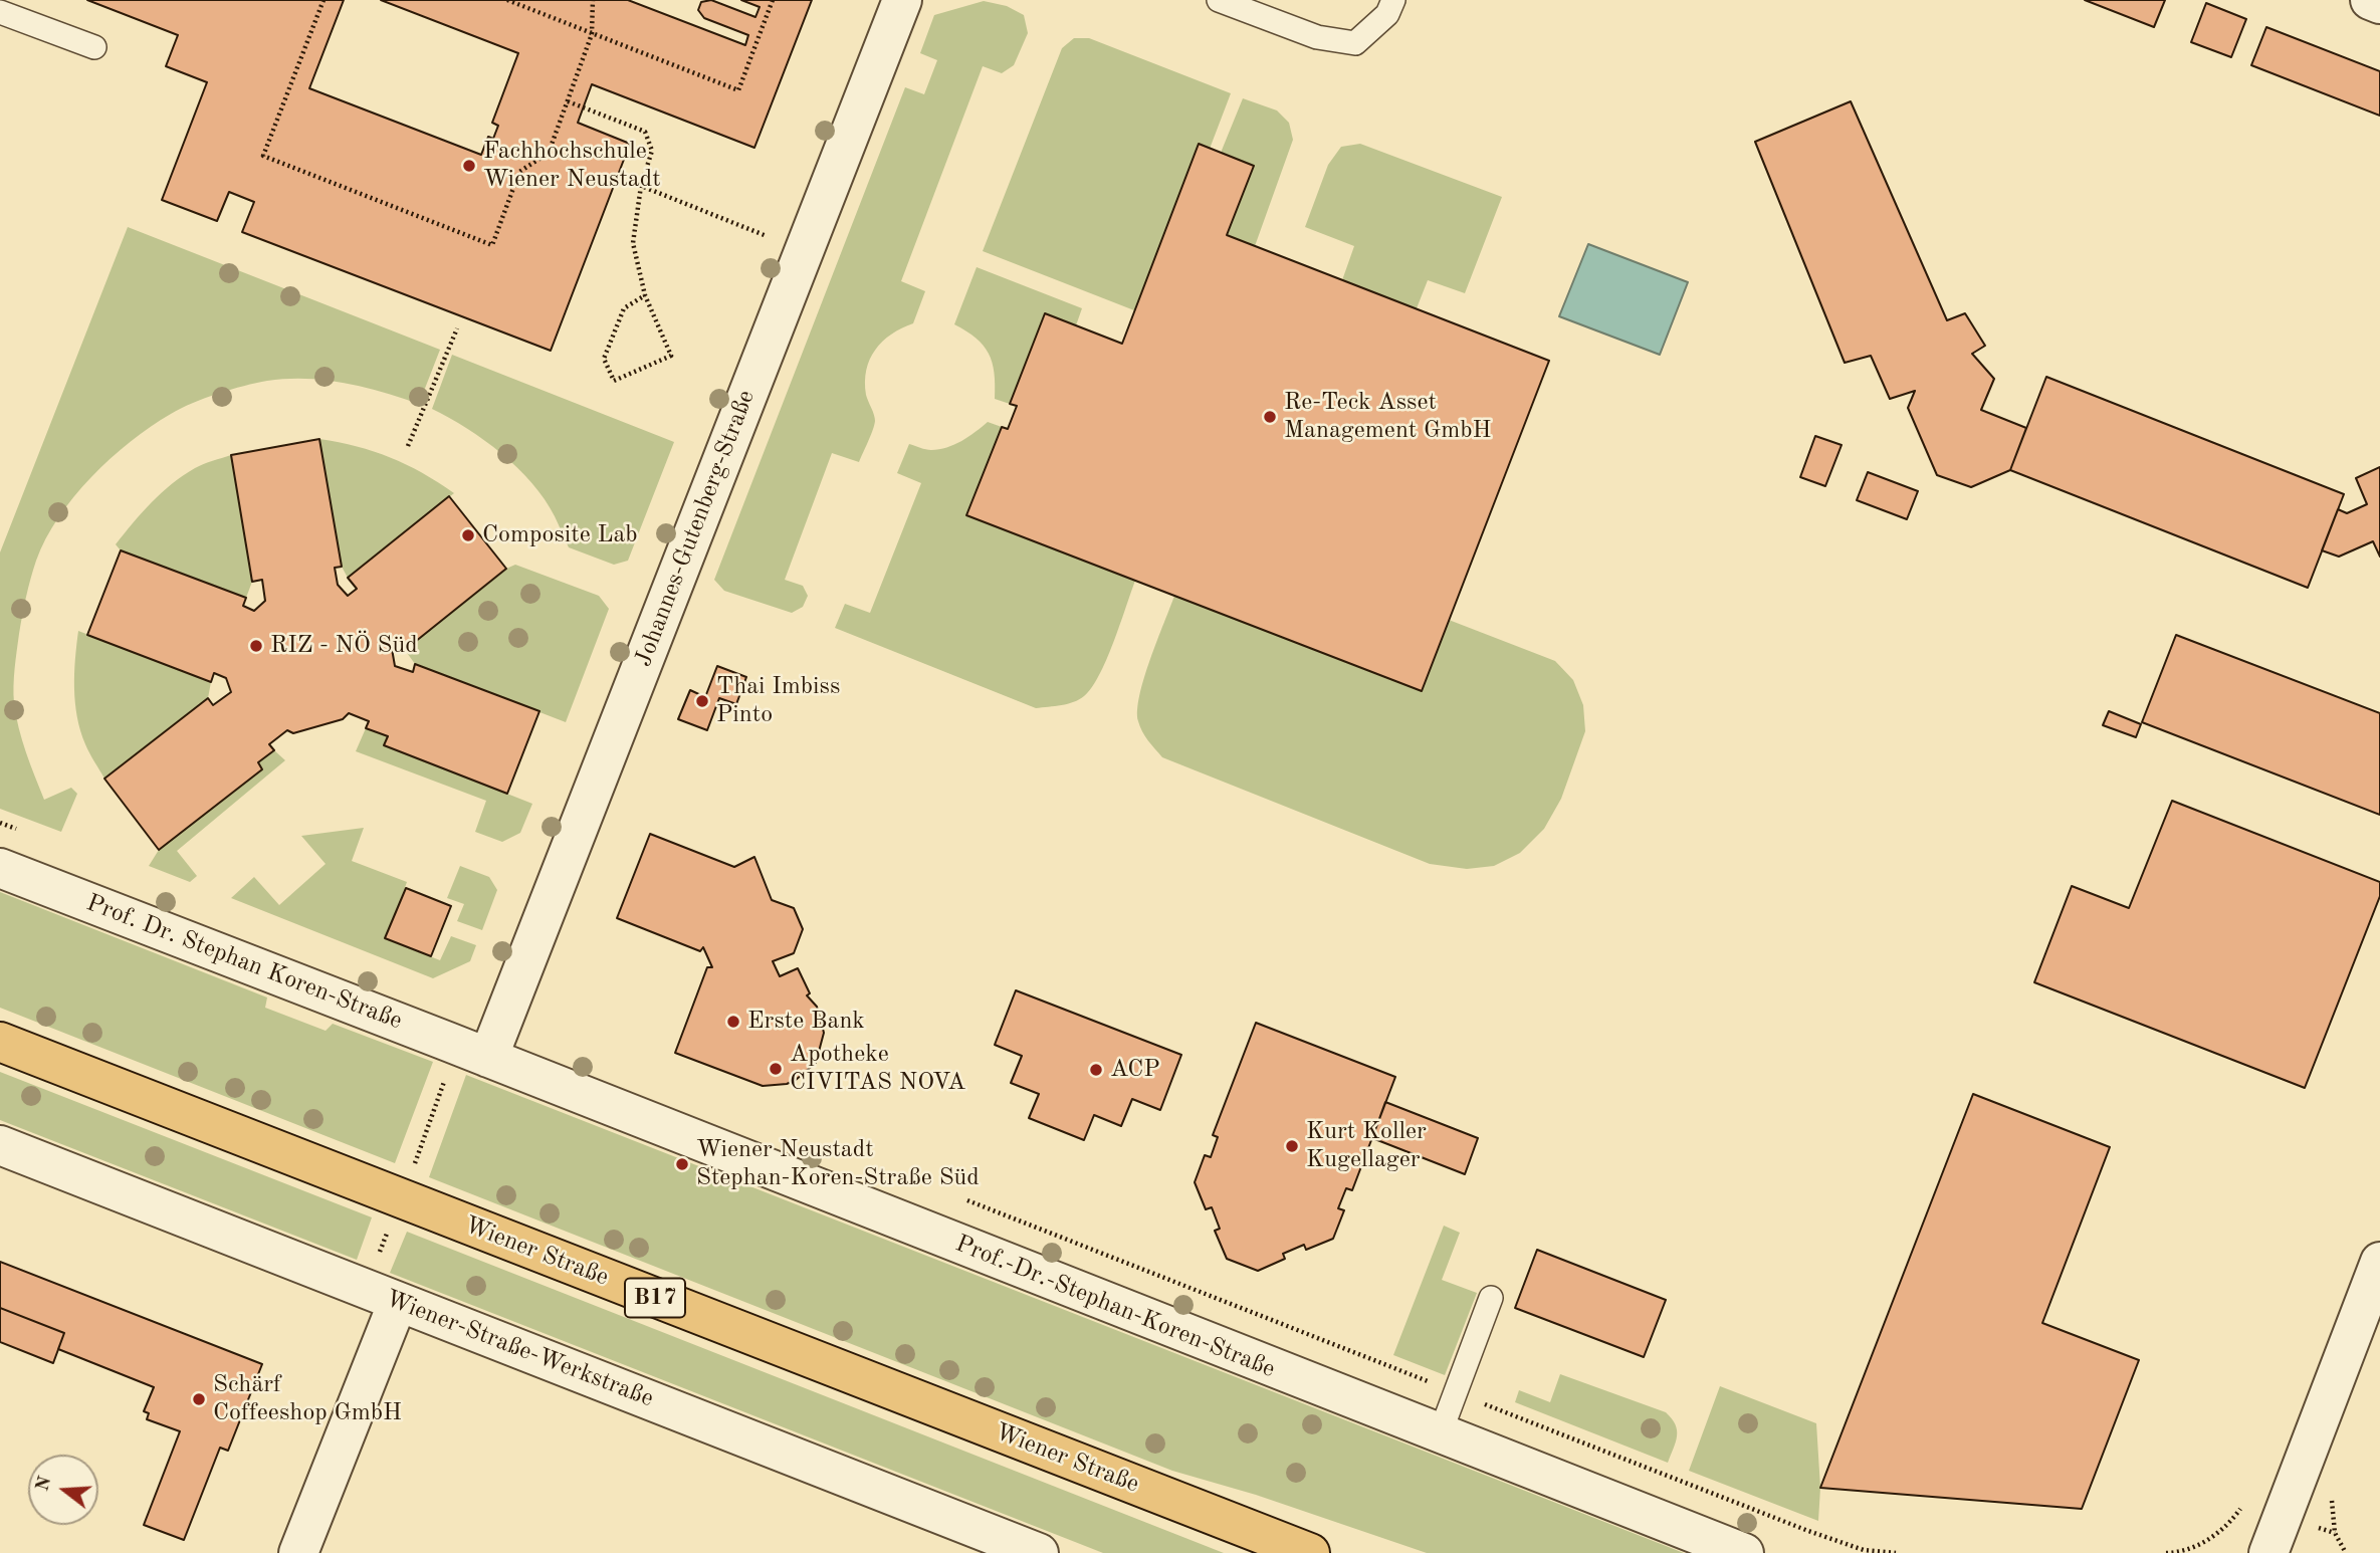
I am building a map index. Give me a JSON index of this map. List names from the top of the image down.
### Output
{
  "streets": {
    "main road": ["Wiener Straße", "B17"],
    "street": [
      "Johannes-Gutenberg-Straße",
      "Prof. Dr. Stephan Koren-Straße",
      "Prof.-Dr.-Stephan-Koren-Straße",
      "Wiener-Straße-Werkstraße"
    ]
  },
  "crossings": [
    ["Johannes-Gutenberg-Straße", "Prof. Dr. Stephan Koren-Straße"],
    ["Johannes-Gutenberg-Straße", "Prof.-Dr.-Stephan-Koren-Straße"],
    ["Prof. Dr. Stephan Koren-Straße", "Prof.-Dr.-Stephan-Koren-Straße"]
  ],
  "places": [
    "Fachhochschule Wiener Neustadt",
    "Re-Teck Asset Management GmbH",
    "Composite Lab",
    "RIZ - NÖ Süd",
    "Thai Imbiss Pinto",
    "Erste Bank",
    "Apotheke CIVITAS NOVA",
    "ACP",
    "Kurt Koller Kugellager",
    "Wiener Neustadt Stephan-Koren-Straße Süd",
    "Schärf Coffeeshop GmbH"
  ],
  "north": "left"
}
